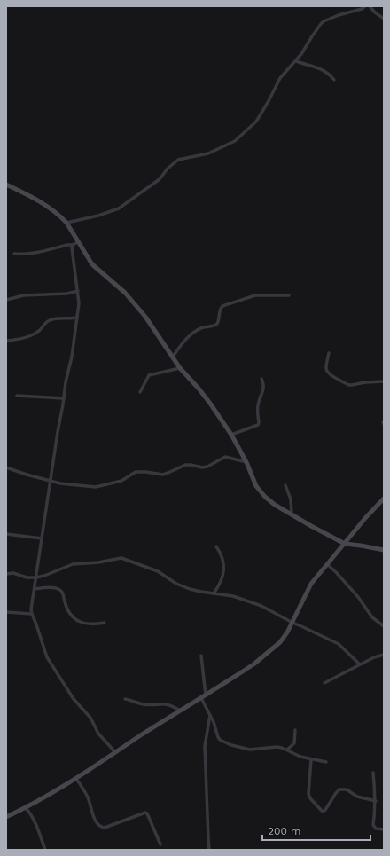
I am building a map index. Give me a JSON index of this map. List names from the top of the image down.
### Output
{
  "scale_bar": "200 m"
}
